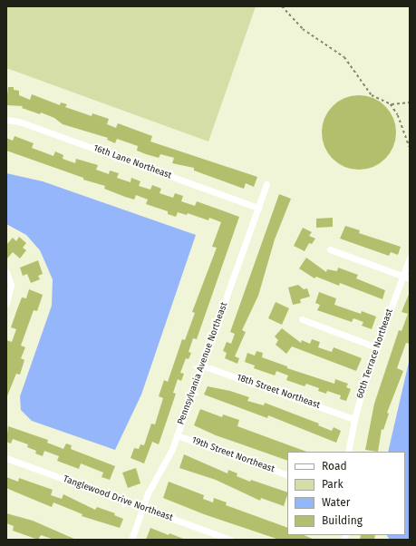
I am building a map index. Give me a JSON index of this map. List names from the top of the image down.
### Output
{
  "streets": {
    "street": [
      "16th Lane Northeast",
      "60th Terrace Northeast",
      "Pennsylvania Avenue Northeast",
      "18th Street Northeast",
      "19th Street Northeast",
      "Tanglewood Drive Northeast"
    ]
  },
  "crossings": [
    ["16th Lane Northeast", "Pennsylvania Avenue Northeast"],
    ["60th Terrace Northeast", "18th Street Northeast"],
    ["Pennsylvania Avenue Northeast", "18th Street Northeast"],
    ["Pennsylvania Avenue Northeast", "19th Street Northeast"],
    ["Pennsylvania Avenue Northeast", "Tanglewood Drive Northeast"]
  ],
  "legend": [
    "Road",
    "Park",
    "Water",
    "Building"
  ]
}
